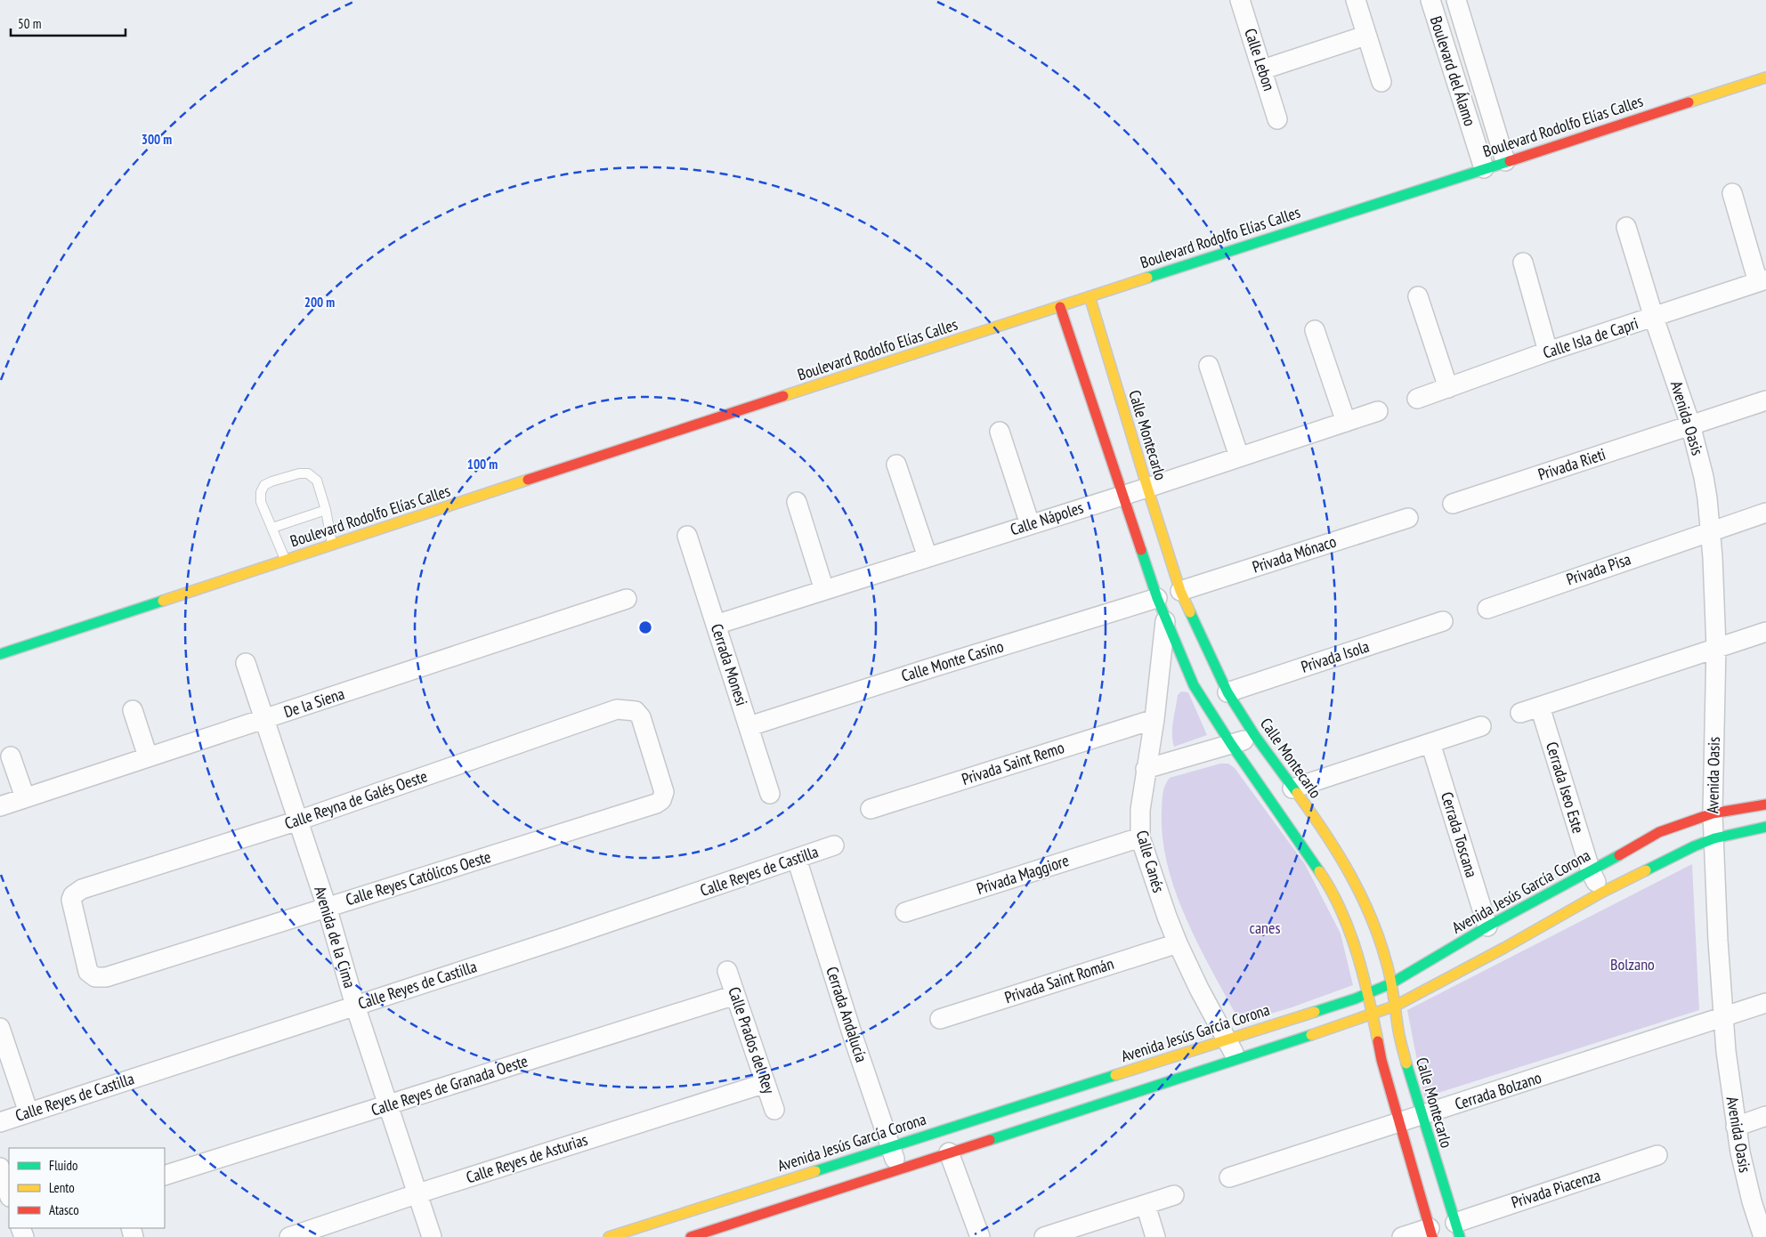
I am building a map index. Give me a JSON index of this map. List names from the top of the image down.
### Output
{
  "streets": {
    "street": [
      "Calle Lebon",
      "Boulevard del Álamo",
      "Boulevard Rodolfo Elías Calles",
      "Calle Isla de Capri",
      "Avenida Oasis",
      "Calle Montecarlo",
      "Privada Rieti",
      "Calle Nápoles",
      "Privada Mónaco",
      "Privada Pisa",
      "Privada Isola",
      "Calle Monte Casino",
      "Cerrada Monesi",
      "De la Siena",
      "Privada Saint Remo",
      "Cerrada Iseo Este",
      "Calle Reyna de Galés Oeste",
      "Cerrada Toscana",
      "Calle Canés",
      "Calle Reyes de Castilla",
      "Privada Maggiore",
      "Calle Reyes Católicos Oeste",
      "Avenida Jesús García Corona",
      "Avenida de la Cima",
      "Privada Saint Román",
      "Cerrada Andalucía",
      "Calle Prados del Rey",
      "Calle Reyes de Granada Oeste",
      "Cerrada Bolzano",
      "Calle Reyes de Asturias",
      "Privada Piacenza"
    ]
  },
  "crossings": [
    ["Boulevard del Álamo", "Boulevard Rodolfo Elías Calles"],
    ["Boulevard Rodolfo Elías Calles", "Calle Montecarlo"],
    ["Calle Isla de Capri", "Avenida Oasis"],
    ["Avenida Oasis", "Privada Rieti"],
    ["Avenida Oasis", "Privada Pisa"],
    ["Avenida Oasis", "Avenida Jesús García Corona"],
    ["Avenida Oasis", "Cerrada Bolzano"],
    ["Calle Montecarlo", "Calle Nápoles"],
    ["Calle Montecarlo", "Privada Mónaco"],
    ["Calle Montecarlo", "Privada Isola"],
    ["Calle Montecarlo", "Avenida Jesús García Corona"],
    ["Calle Montecarlo", "Cerrada Bolzano"],
    ["Calle Montecarlo", "Privada Piacenza"],
    ["Calle Nápoles", "Cerrada Monesi"],
    ["Calle Monte Casino", "Cerrada Monesi"],
    ["De la Siena", "Avenida de la Cima"],
    ["Privada Saint Remo", "Calle Canés"],
    ["Cerrada Iseo Este", "Avenida Jesús García Corona"],
    ["Calle Reyna de Galés Oeste", "Calle Reyes Católicos Oeste"],
    ["Calle Reyna de Galés Oeste", "Avenida de la Cima"],
    ["Cerrada Toscana", "Avenida Jesús García Corona"],
    ["Calle Canés", "Privada Maggiore"],
    ["Calle Canés", "Avenida Jesús García Corona"],
    ["Calle Canés", "Privada Saint Román"],
    ["Calle Reyes de Castilla", "Avenida de la Cima"],
    ["Calle Reyes de Castilla", "Cerrada Andalucía"],
    ["Calle Reyes Católicos Oeste", "Avenida de la Cima"],
    ["Avenida Jesús García Corona", "Cerrada Andalucía"],
    ["Avenida de la Cima", "Calle Reyes de Granada Oeste"],
    ["Avenida de la Cima", "Calle Reyes de Asturias"],
    ["Calle Prados del Rey", "Calle Reyes de Granada Oeste"],
    ["Calle Prados del Rey", "Calle Reyes de Asturias"]
  ],
  "parks": ["canes", "Bolzano"],
  "legend": ["Fluido", "Lento", "Atasco"],
  "scale_bar": "50 m",
  "rings": ["300 m", "200 m", "100 m"]
}
